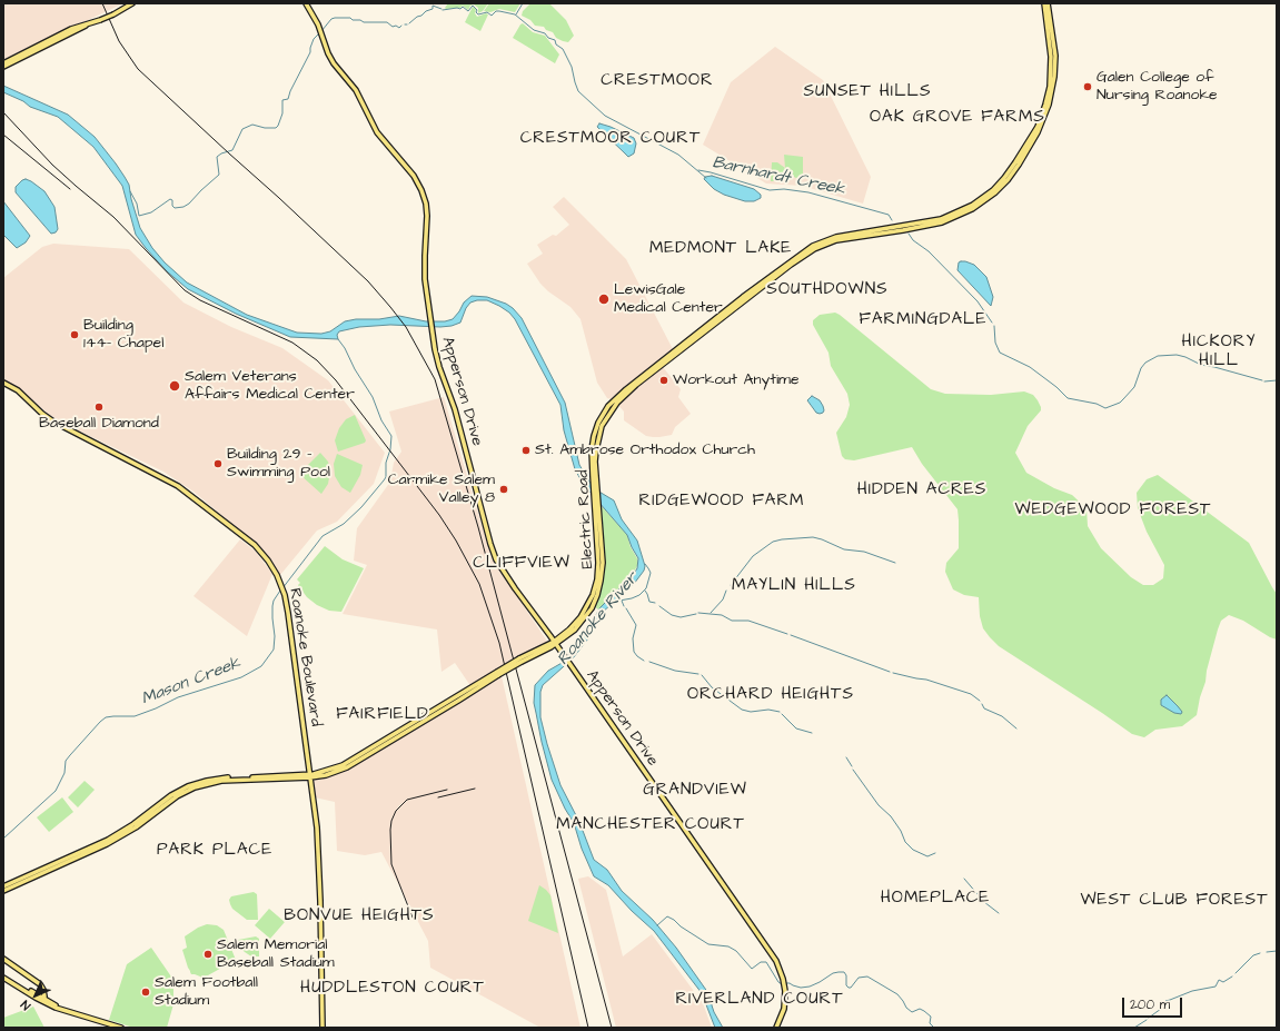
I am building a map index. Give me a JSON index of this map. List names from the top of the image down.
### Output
{
  "streets": {
    "main road": ["Apperson Drive", "Electric Road", "Roanoke Boulevard"]
  },
  "crossings": [
    ["Apperson Drive", "Electric Road"],
    ["Electric Road", "Roanoke Boulevard"]
  ],
  "districts": [
    "CRESTMOOR",
    "SUNSET HILLS",
    "OAK GROVE FARMS",
    "CRESTMOOR COURT",
    "MEDMONT LAKE",
    "SOUTHDOWNS",
    "FARMINGDALE",
    "HICKORY HILL",
    "HIDDEN ACRES",
    "RIDGEWOOD FARM",
    "WEDGEWOOD FOREST",
    "CLIFFVIEW",
    "MAYLIN HILLS",
    "ORCHARD HEIGHTS",
    "FAIRFIELD",
    "GRANDVIEW",
    "MANCHESTER COURT",
    "PARK PLACE",
    "HOMEPLACE",
    "WEST CLUB FOREST",
    "BONVUE HEIGHTS",
    "HUDDLESTON COURT",
    "RIVERLAND COURT"
  ],
  "water": ["Barnhardt Creek", "Roanoke River", "Mason Creek"],
  "places": [
    "Galen College of Nursing Roanoke",
    "LewisGale Medical Center",
    "Building 144- Chapel",
    "Workout Anytime",
    "Salem Veterans Affairs Medical Center",
    "Baseball Diamond",
    "St. Ambrose Orthodox Church",
    "Building 29 - Swimming Pool",
    "Carmike Salem Valley 8",
    "Salem Memorial Baseball Stadium",
    "Salem Football Stadium"
  ],
  "scale_bar": "200 m",
  "north": "bottom left"
}
